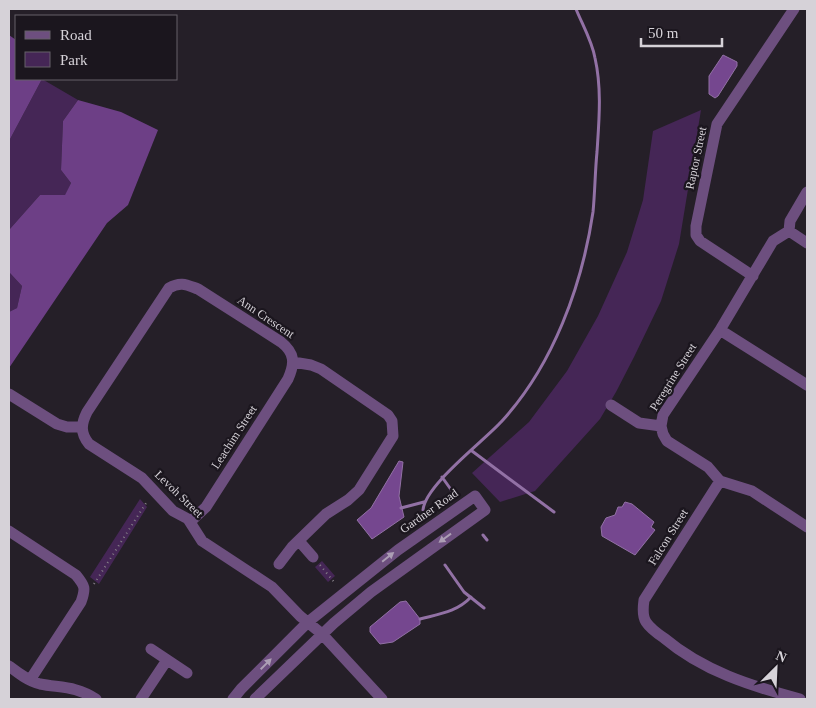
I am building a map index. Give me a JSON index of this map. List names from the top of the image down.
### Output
{
  "streets": {
    "street": [
      "Raptor Street",
      "Ann Crescent",
      "Peregrine Street",
      "Leachim Street",
      "Levoh Street",
      "Gardner Road",
      "Falcon Street"
    ]
  },
  "crossings": [
    ["Raptor Street", "Peregrine Street"],
    ["Ann Crescent", "Leachim Street"],
    ["Ann Crescent", "Levoh Street"],
    ["Peregrine Street", "Falcon Street"],
    ["Leachim Street", "Levoh Street"],
    ["Levoh Street", "Gardner Road"]
  ],
  "legend": ["Road", "Park"],
  "scale_bar": "50 m",
  "north": "top right"
}
